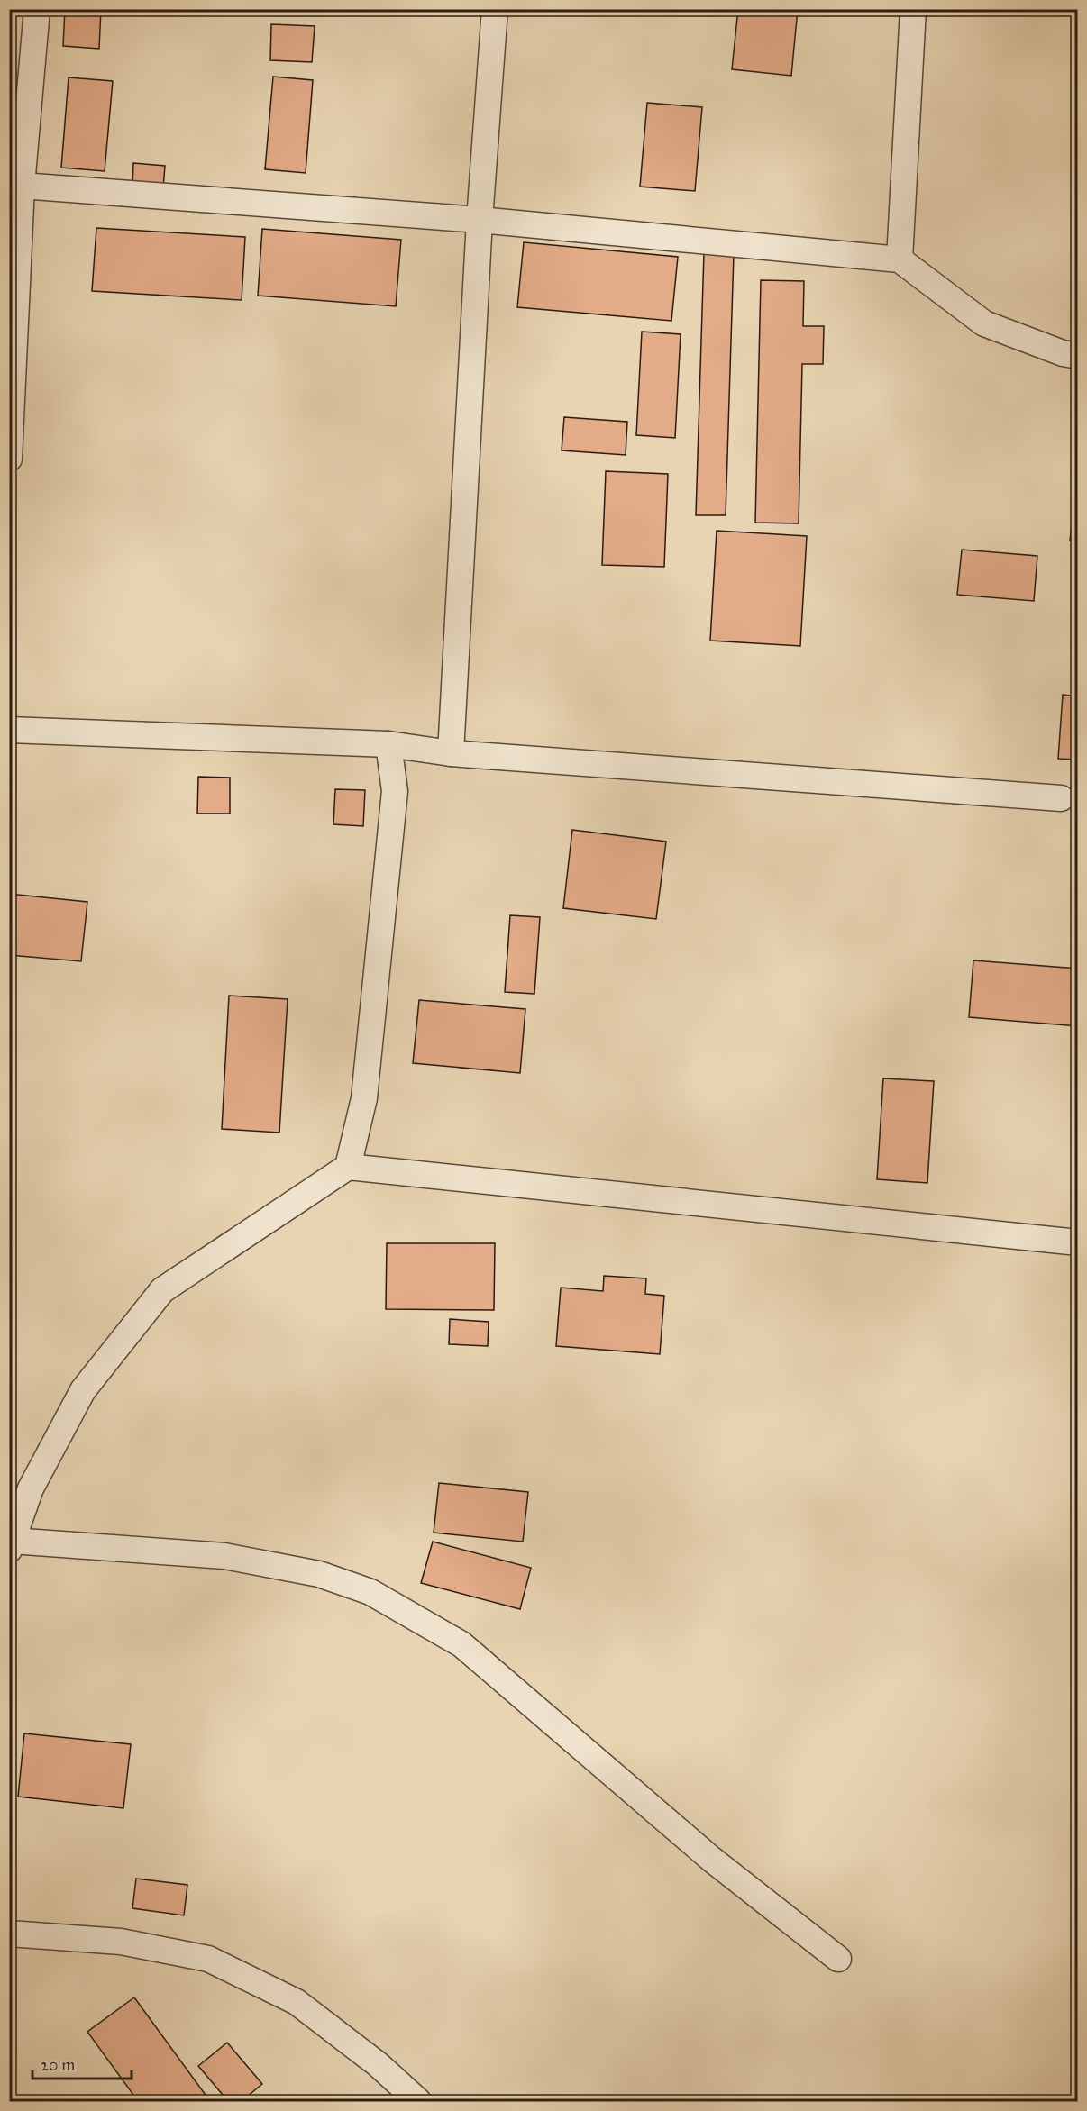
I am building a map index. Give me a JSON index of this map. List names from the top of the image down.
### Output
{
  "scale_bar": "20 m"
}
